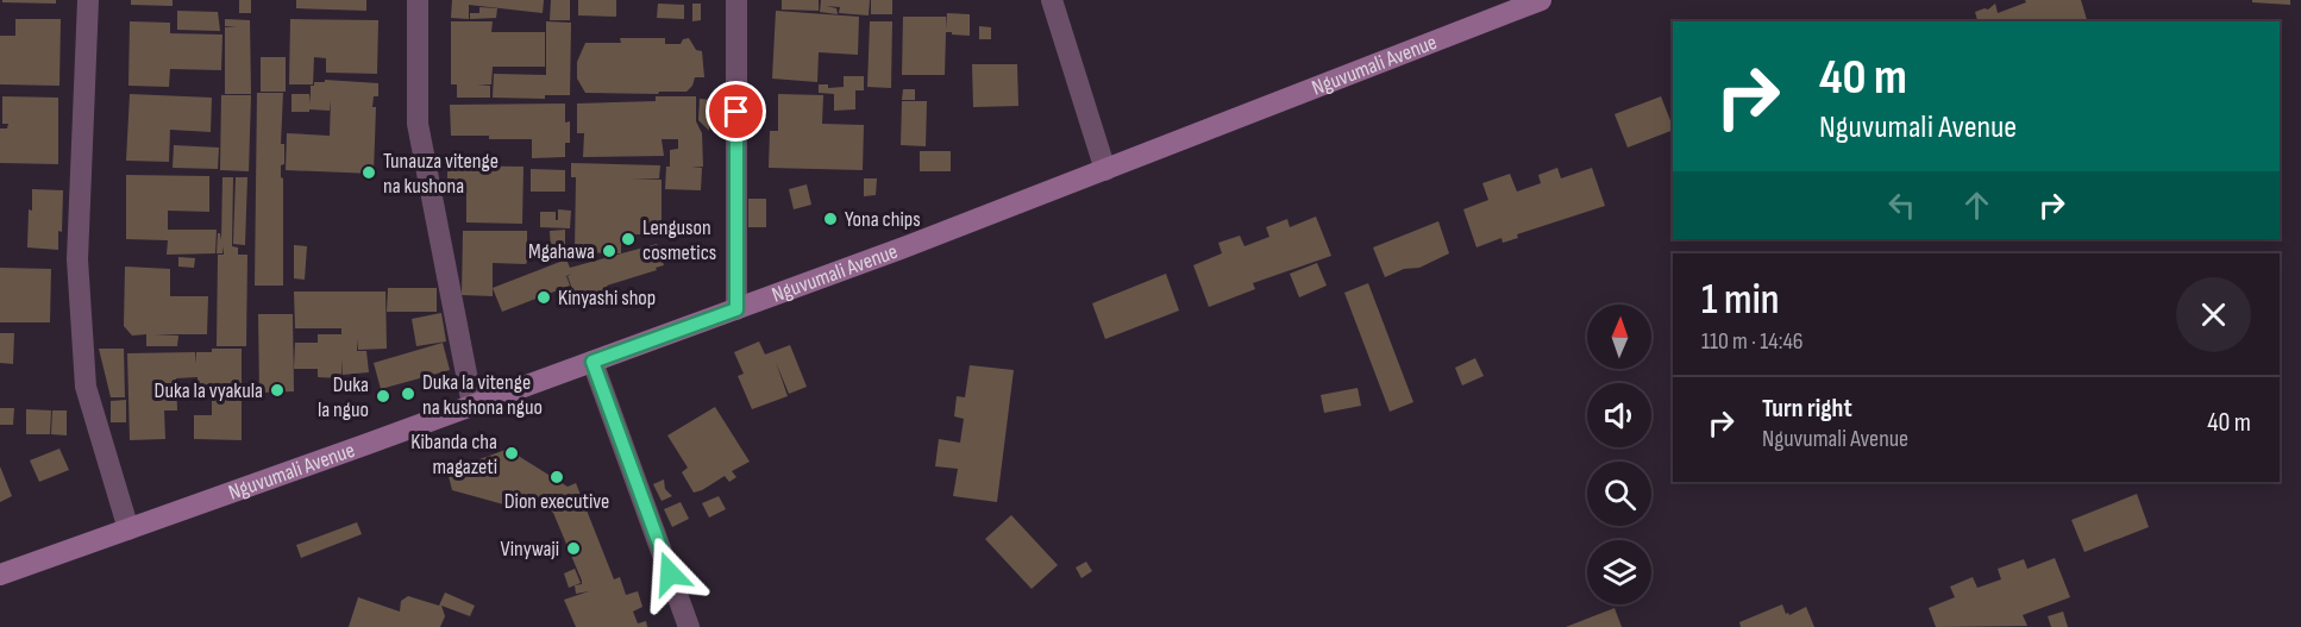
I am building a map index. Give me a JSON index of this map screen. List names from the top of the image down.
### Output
{
  "streets": {
    "street": ["Nguvumali Avenue"]
  },
  "places": [
    "Tunauza vitenge na kushona",
    "Yona chips",
    "Lenguson cosmetics",
    "Mgahawa",
    "Kinyashi shop",
    "Duka la vyakula",
    "Duka la vitenge na kushona nguo",
    "Duka la nguo",
    "Kibanda cha magazeti",
    "Dion executive",
    "Vinywaji"
  ],
  "north": "top",
  "page": {
    "turn": ["40 m", "Nguvumali Avenue"],
    "heading": ["1 min", "110 m · 14:46"],
    "list": [
      {
        "name": "Turn right",
        "note": "Nguvumali Avenue",
        "value": "40 m"
      }
    ]
  }
}
